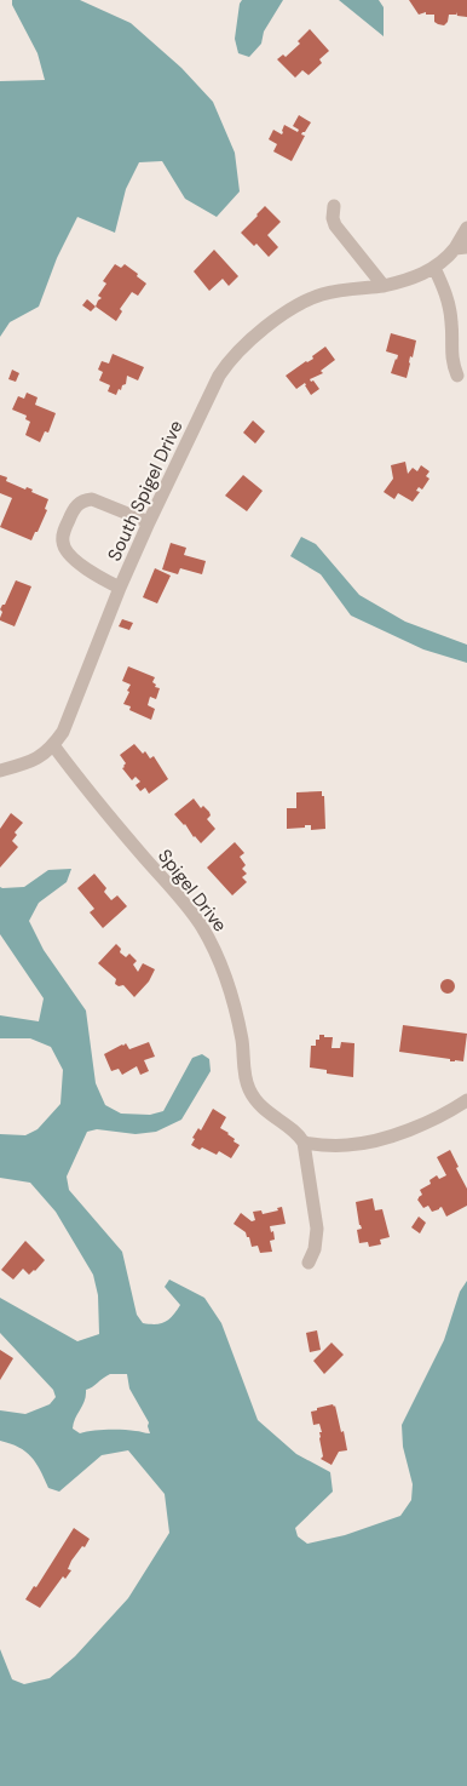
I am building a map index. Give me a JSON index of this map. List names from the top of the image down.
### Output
{
  "streets": {
    "street": ["South Spigel Drive", "Spigel Drive"]
  },
  "crossings": [
    ["South Spigel Drive", "Spigel Drive"]
  ]
}
